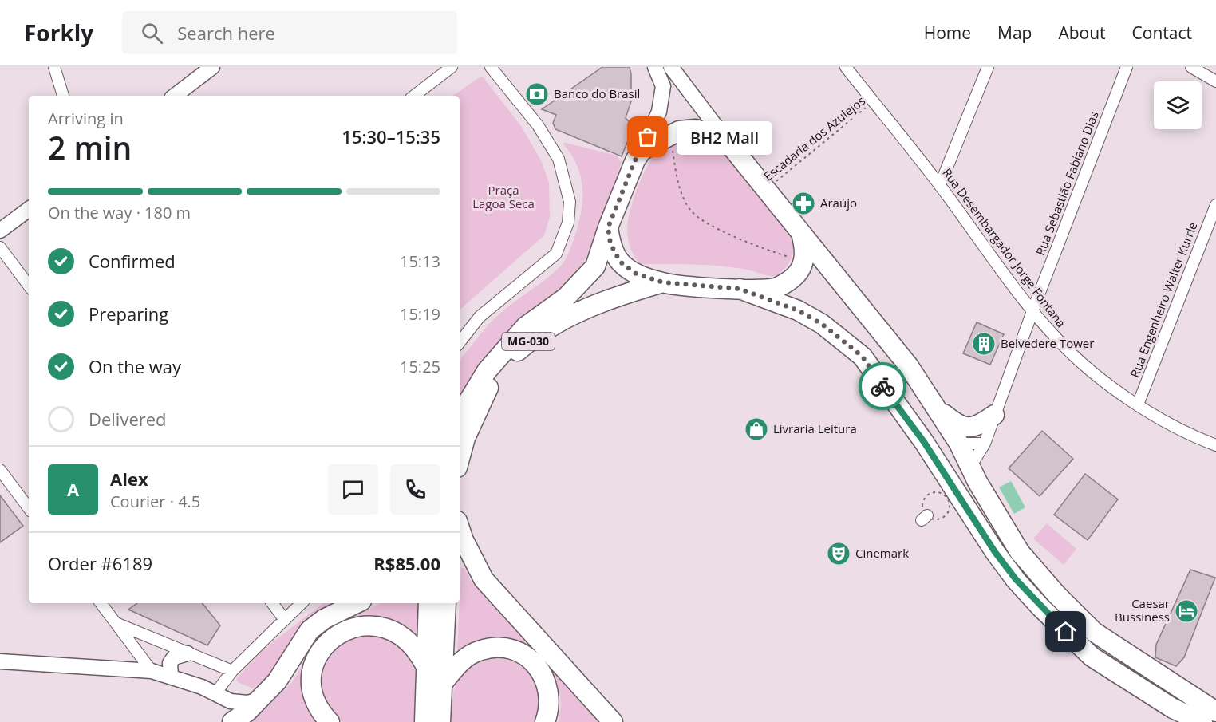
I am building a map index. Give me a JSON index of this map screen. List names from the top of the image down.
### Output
{
  "streets": {
    "highway": ["MG-030"],
    "street": ["Rua Sebastião Fabiano Dias", "Rua Desembargador Jorge Fontana", "Rua Engenheiro Walter Kurrle"],
    "path": ["Escadaria dos Azulejos"]
  },
  "crossings": [
    ["Escadaria dos Azulejos", "Rua Desembargador Jorge Fontana"],
    ["Rua Sebastião Fabiano Dias", "Rua Desembargador Jorge Fontana"],
    ["Rua Desembargador Jorge Fontana", "Rua Engenheiro Walter Kurrle"]
  ],
  "parks": ["Praça Lagoa Seca"],
  "places": {
    "bank": ["Banco do Brasil"],
    "other": ["BH2 Mall"],
    "pharmacy": ["Araújo"],
    "building": ["Belvedere Tower"],
    "shop": ["Livraria Leitura"],
    "theatre": ["Cinemark"],
    "hotel": ["Caesar Bussiness"]
  },
  "page": {
    "header": "Forkly",
    "search": "Search here",
    "nav": [
      "Home",
      "Map",
      "About",
      "Contact"
    ],
    "heading": ["2 min", "Arriving in", "15:30–15:35"],
    "panel": [
      "Alex",
      "Courier · 4.5",
      "Order #6189",
      "R$85.00"
    ],
    "bubble": "BH2 Mall",
    "bar": "On the way · 180 m",
    "list": [
      ["Confirmed", "15:13"],
      ["Preparing", "15:19"],
      ["On the way", "15:25"],
      "Delivered"
    ],
    "round": "A"
  }
}
